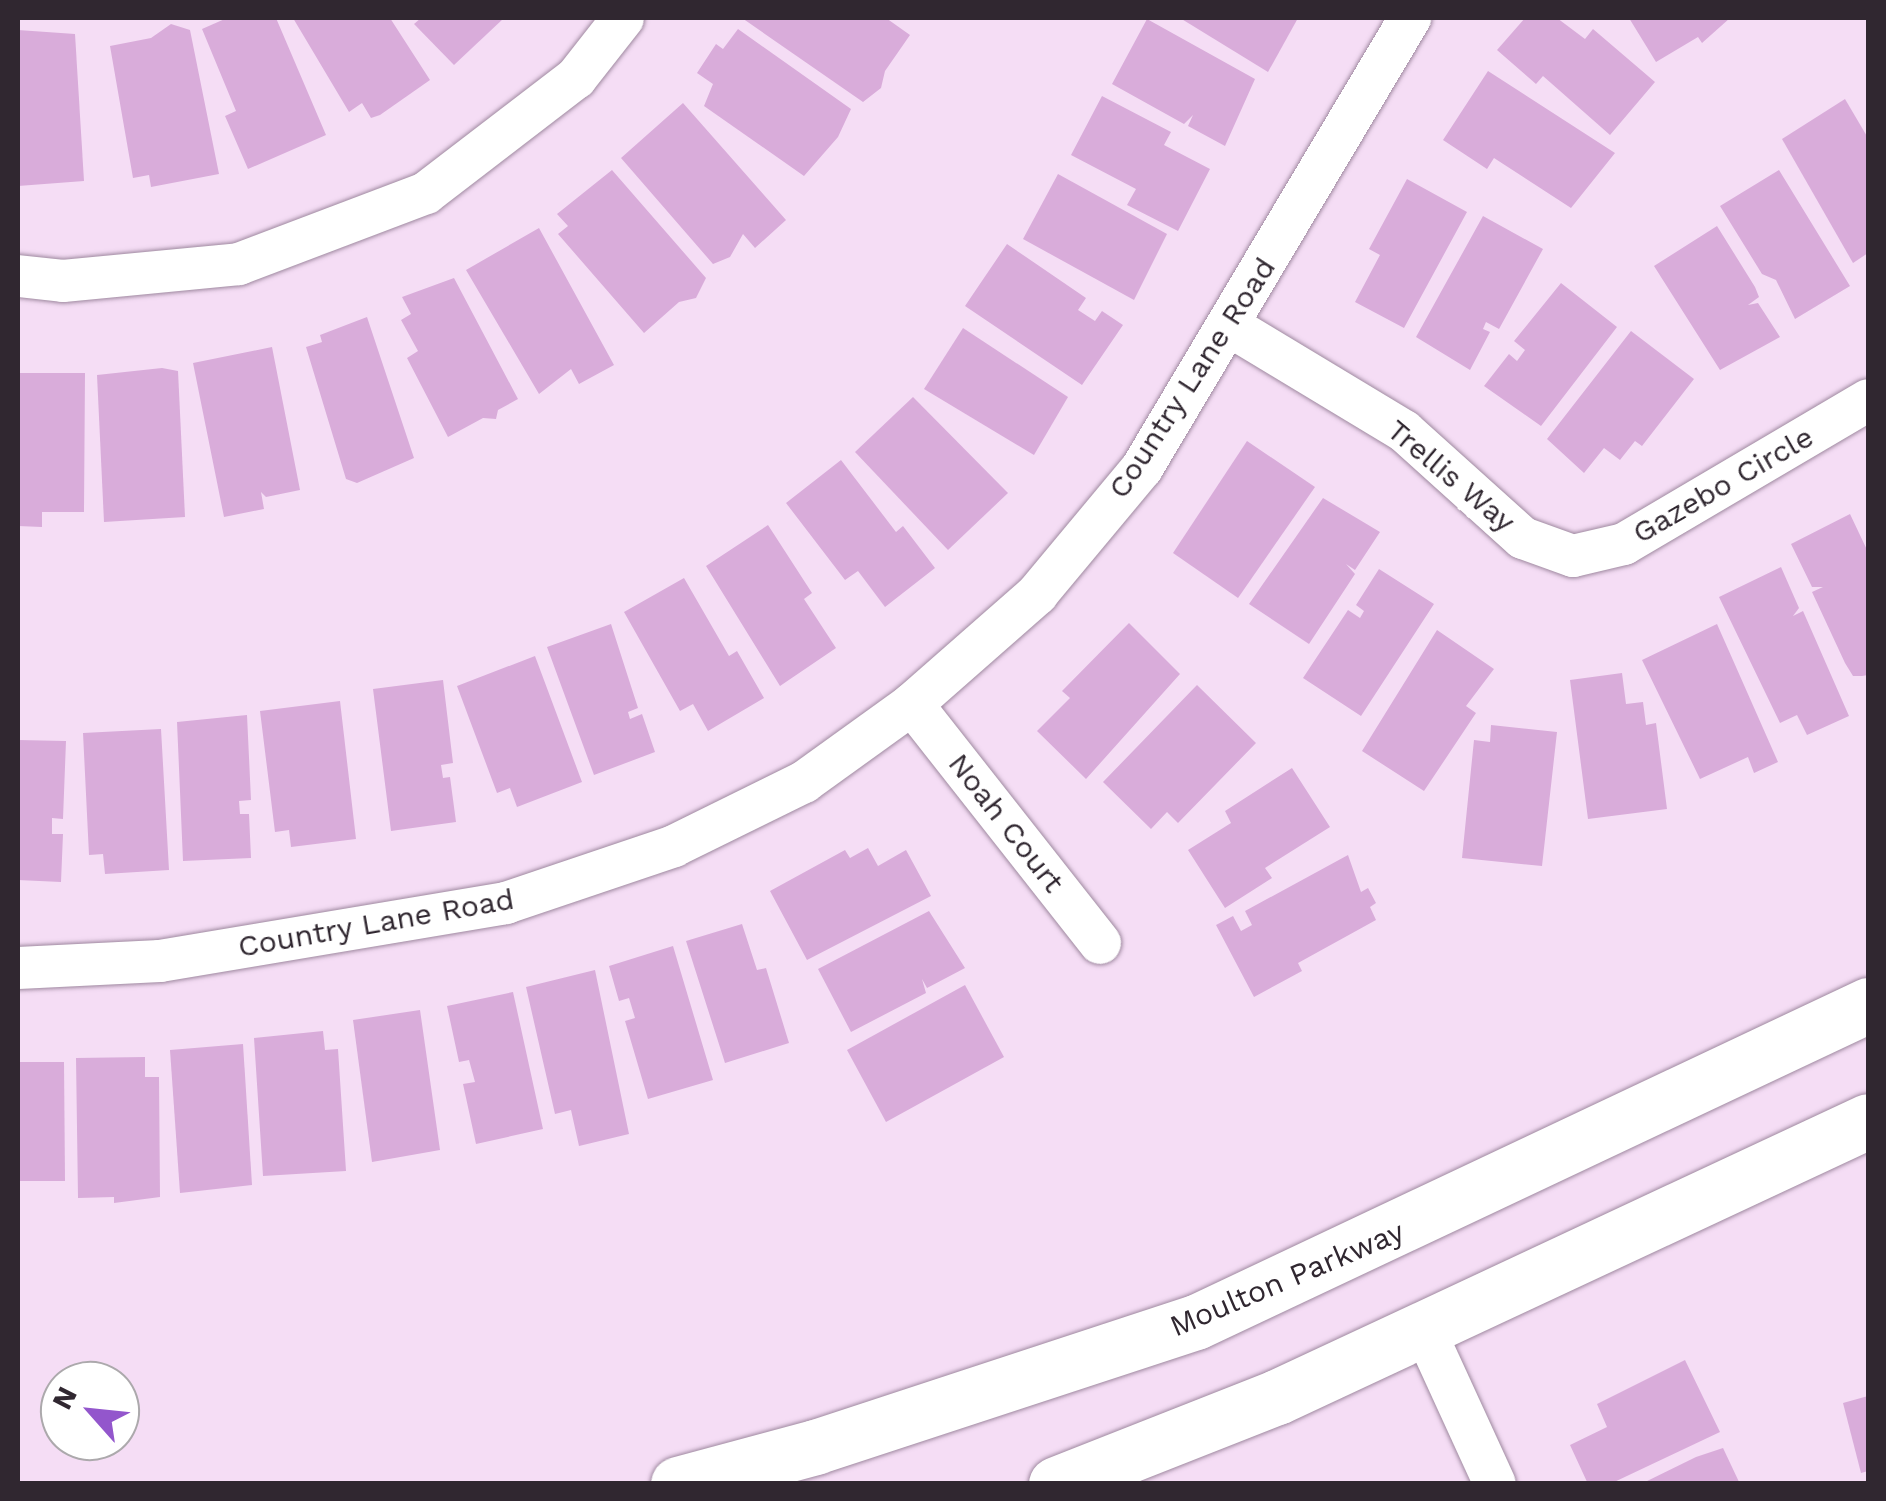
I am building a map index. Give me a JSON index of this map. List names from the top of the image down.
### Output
{
  "streets": {
    "main road": ["Moulton Parkway"],
    "street": [
      "Country Lane Road",
      "Trellis Way",
      "Gazebo Circle",
      "Noah Court"
    ]
  },
  "crossings": [
    ["Country Lane Road", "Trellis Way"],
    ["Country Lane Road", "Noah Court"],
    ["Trellis Way", "Gazebo Circle"]
  ],
  "north": "top left"
}
